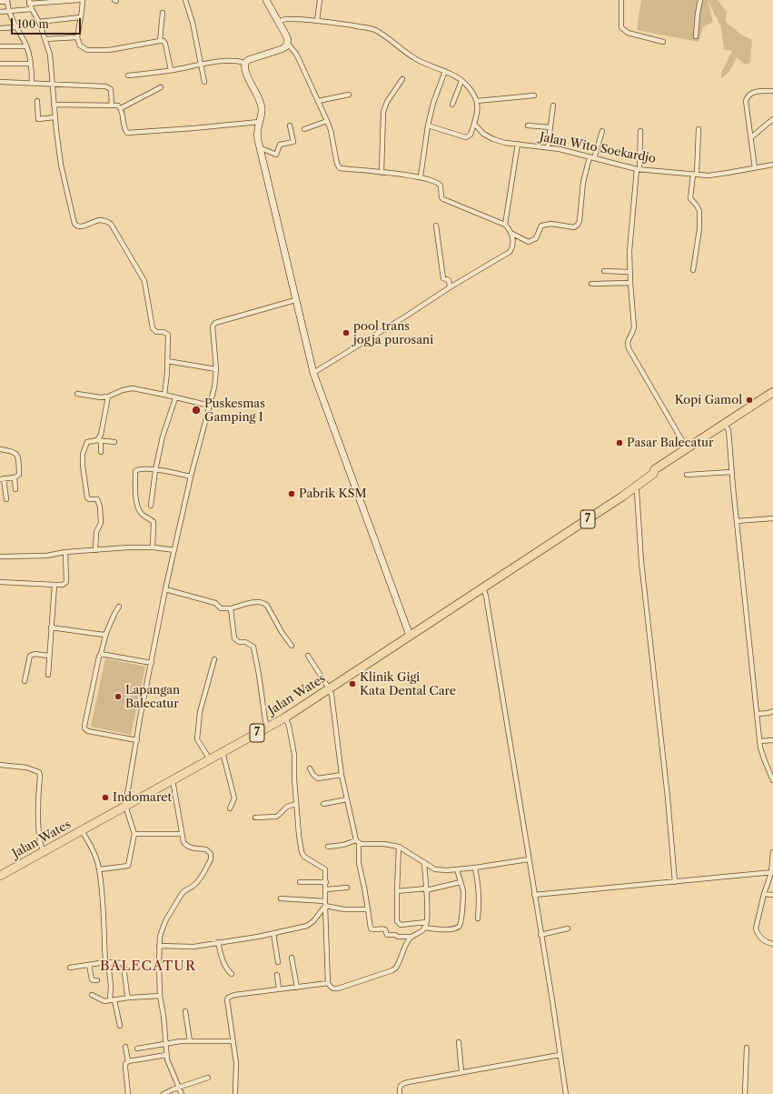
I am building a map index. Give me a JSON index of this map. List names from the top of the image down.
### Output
{
  "streets": {
    "highway": ["7", "Jalan Wates"],
    "street": ["Jalan Wito Soekardjo"]
  },
  "crossings": [
    ["7", "Jalan Wates"]
  ],
  "districts": ["BALECATUR"],
  "places": [
    "pool trans jogja purosani",
    "Kopi Gamol",
    "Puskesmas Gamping I",
    "Pasar Balecatur",
    "Pabrik KSM",
    "Klinik Gigi Kata Dental Care",
    "Lapangan Balecatur",
    "Indomaret"
  ],
  "scale_bar": "100 m"
}
